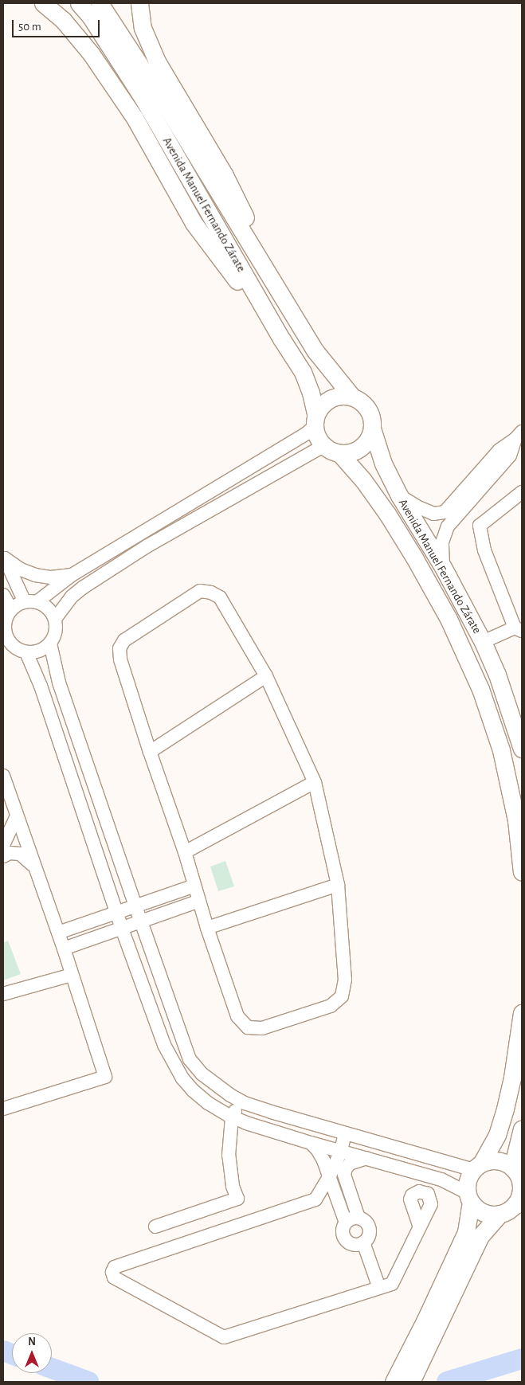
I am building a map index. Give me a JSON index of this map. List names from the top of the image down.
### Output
{
  "streets": {
    "main road": ["Avenida Manuel Fernando Zárate"]
  },
  "scale_bar": "50 m",
  "north": "top"
}
